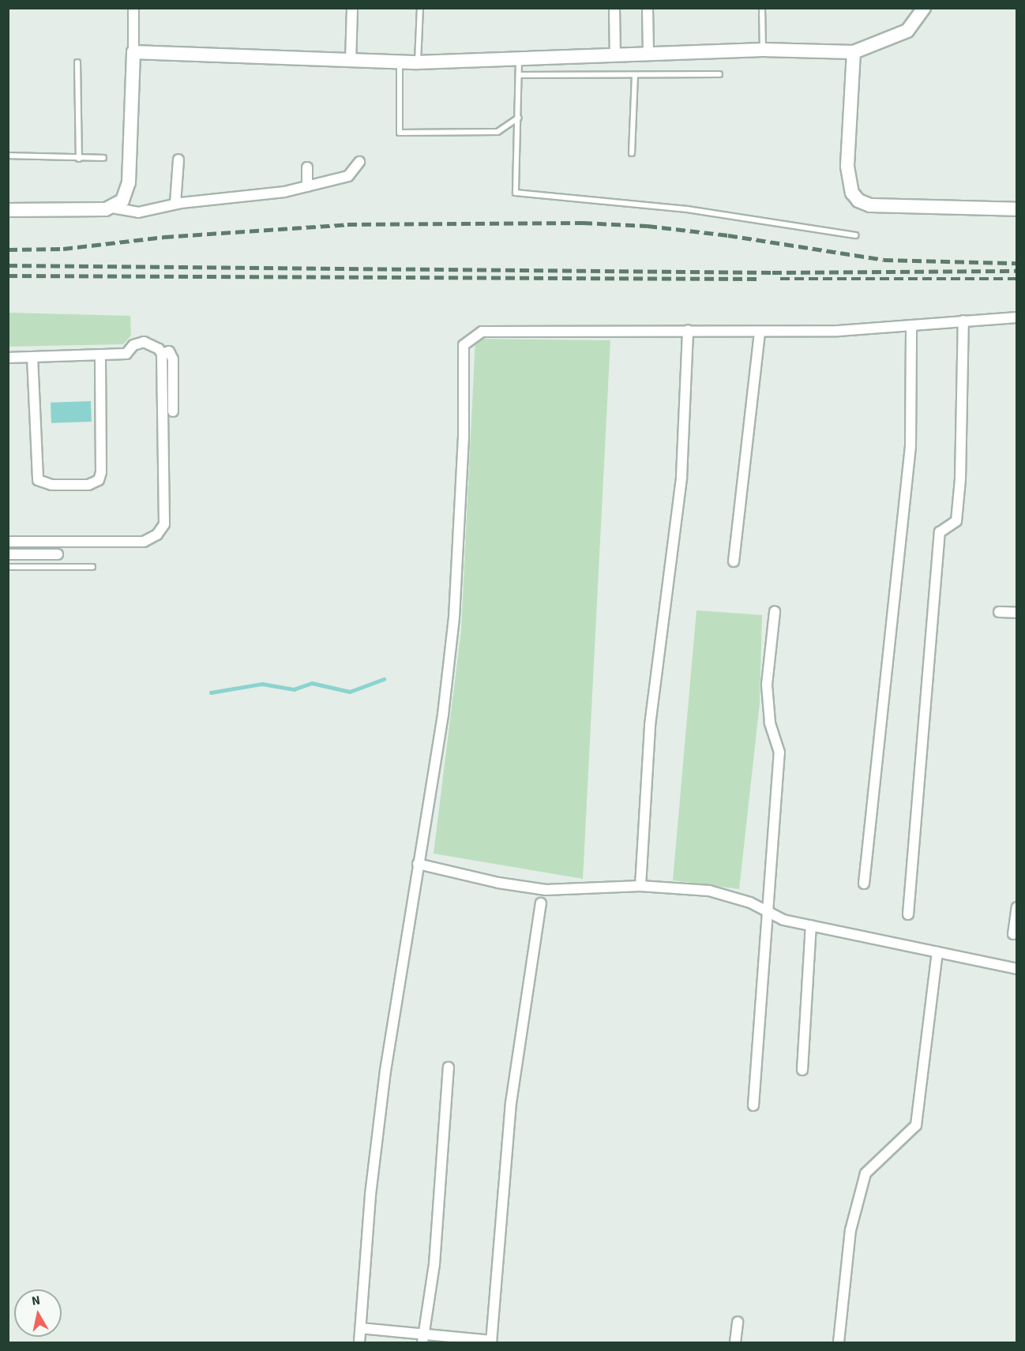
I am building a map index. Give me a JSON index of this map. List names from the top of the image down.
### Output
{
  "north": "top"
}
